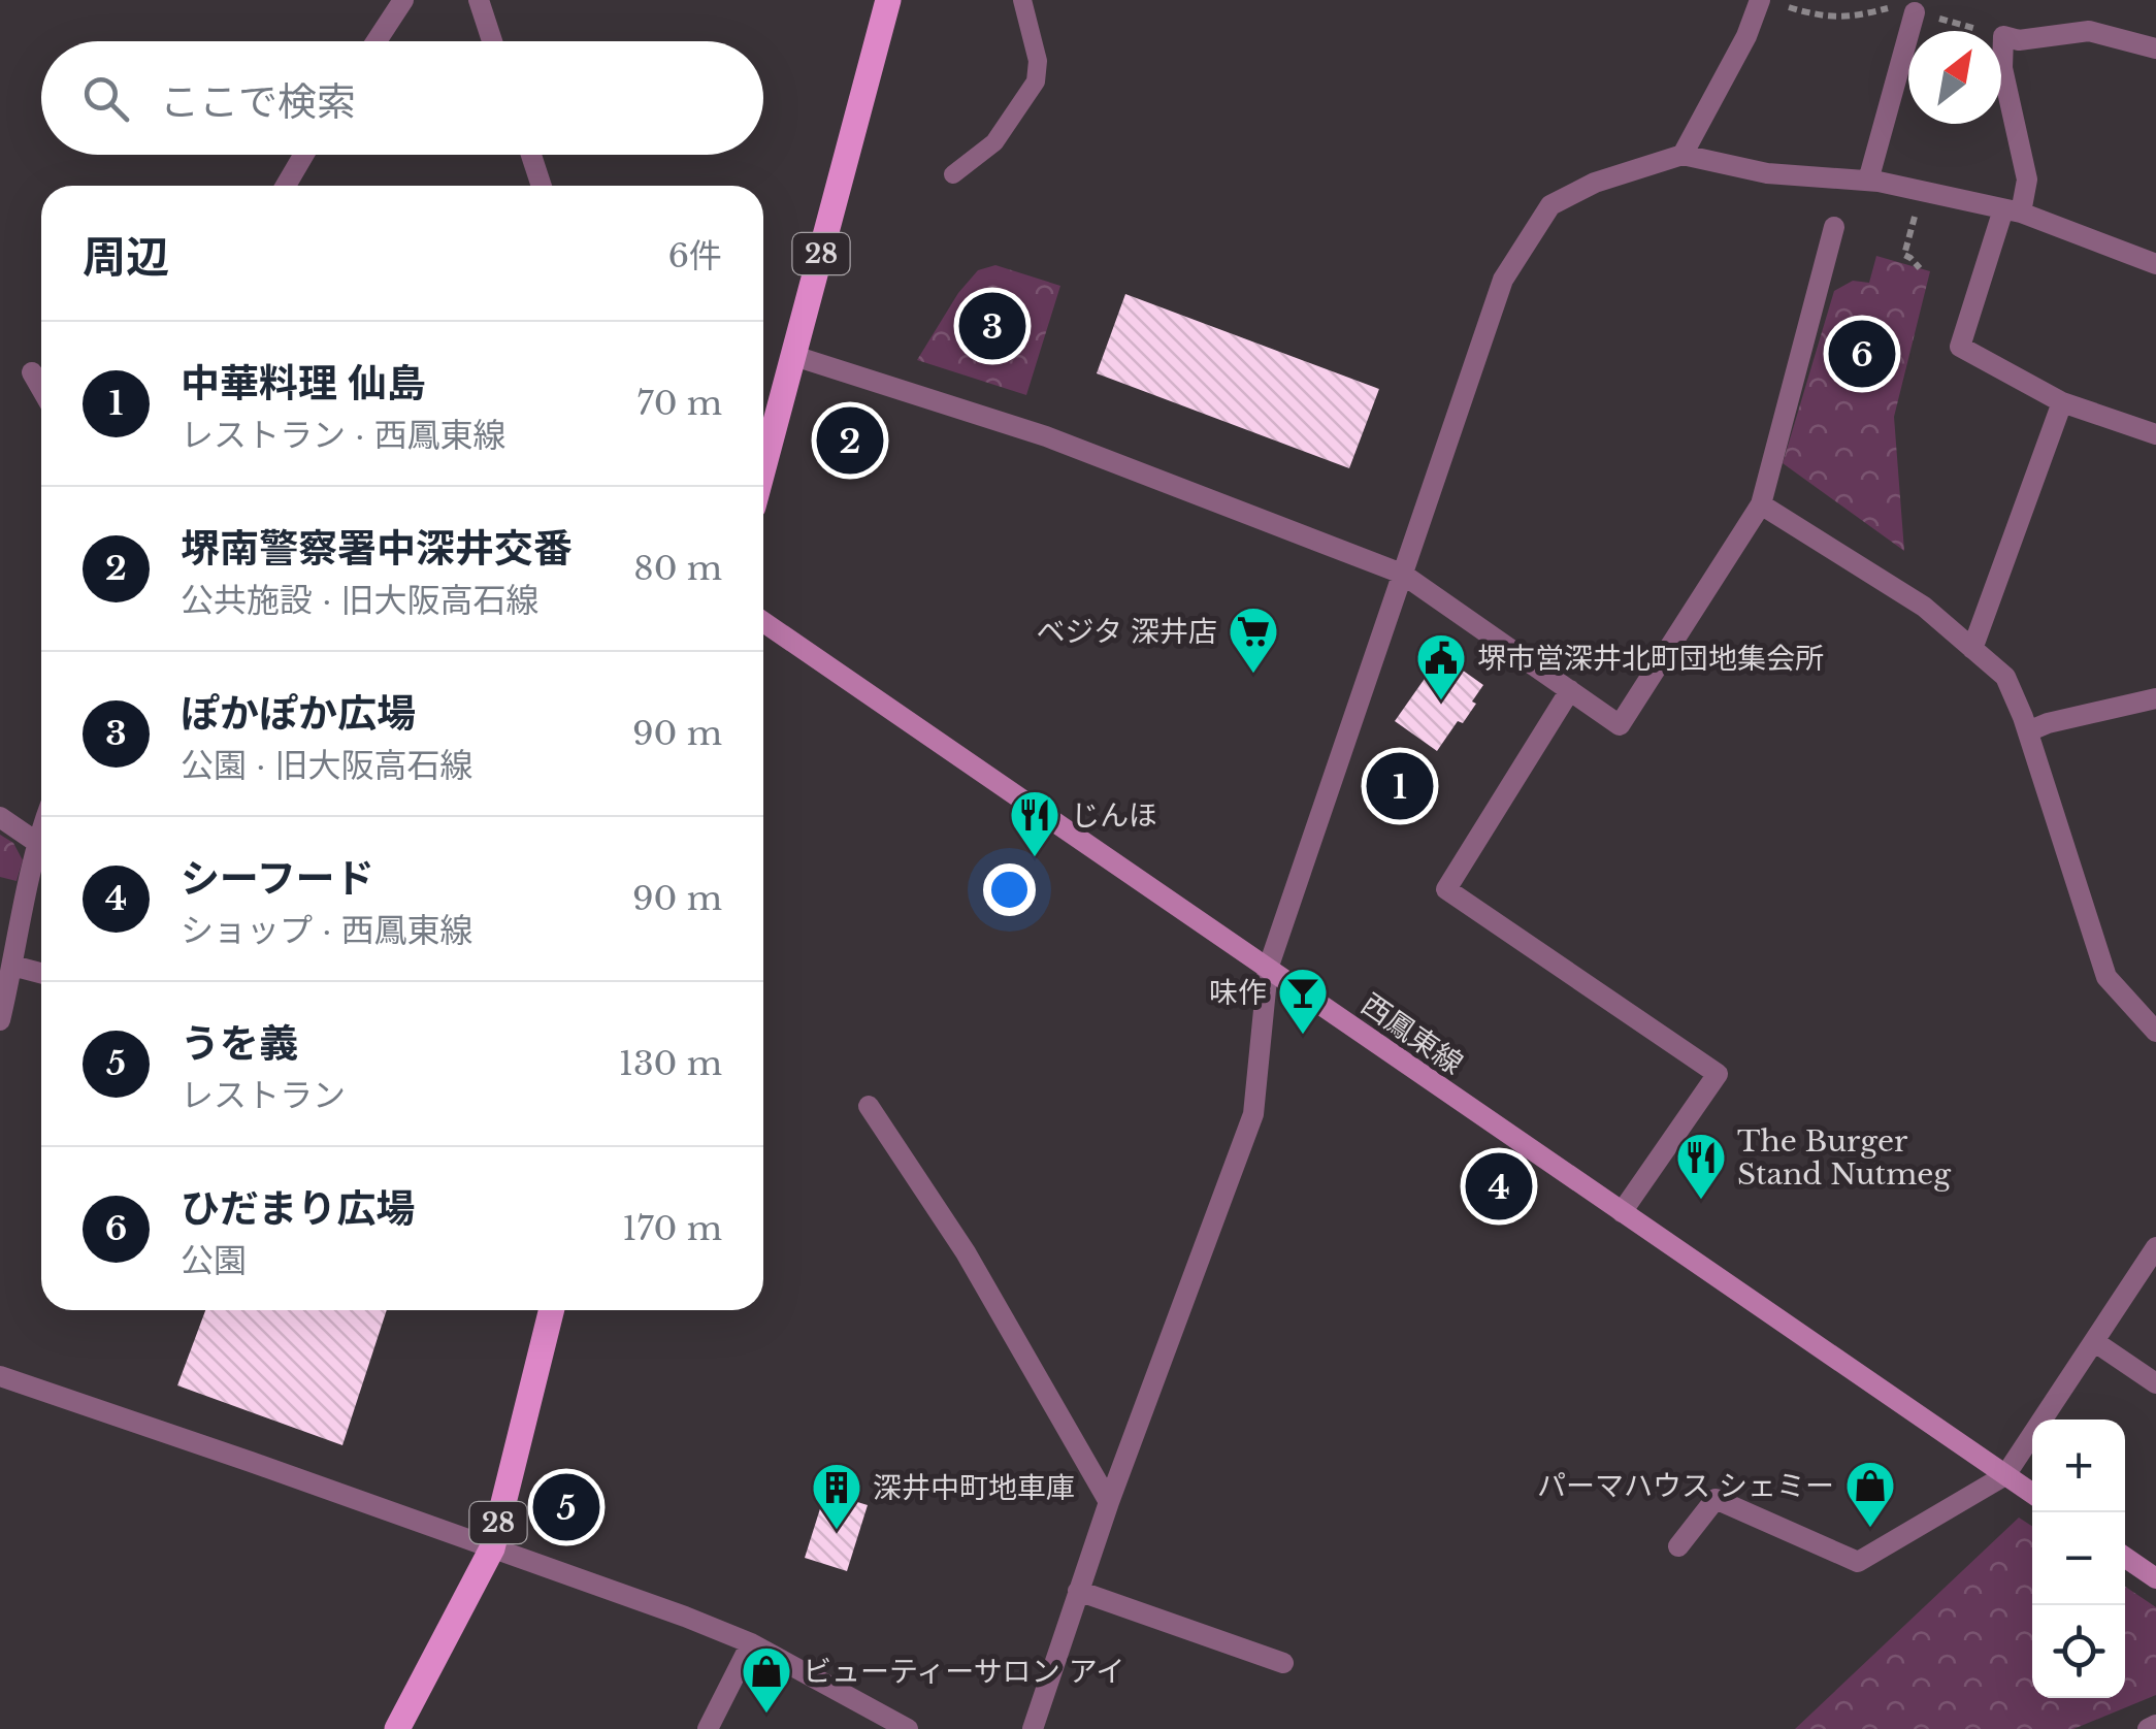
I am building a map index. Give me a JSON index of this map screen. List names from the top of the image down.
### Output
{
  "streets": {
    "main road": ["28", "西鳳東線"]
  },
  "places": {
    "supermarket": ["ベジタ 深井店"],
    "public building": ["堺市営深井北町団地集会所"],
    "restaurant": ["じんほ", "The Burger Stand Nutmeg"],
    "bar": ["味作"],
    "shop": ["パーマハウス シェミー", "ビューティーサロン アイ"],
    "building": ["深井中町地車庫"]
  },
  "north": "top right",
  "page": {
    "search": "ここで検索",
    "heading": ["周辺", "6件"],
    "pins": [
      "3",
      "6",
      "2",
      "1",
      "4",
      "5"
    ],
    "list": [
      {
        "mark": "1",
        "name": "中華料理 仙島",
        "note": "レストラン · 西鳳東線",
        "value": "70 m"
      },
      {
        "mark": "2",
        "name": "堺南警察署中深井交番",
        "note": "公共施設 · 旧大阪高石線",
        "value": "80 m"
      },
      {
        "mark": "3",
        "name": "ぽかぽか広場",
        "note": "公園 · 旧大阪高石線",
        "value": "90 m"
      },
      {
        "mark": "4",
        "name": "シーフード",
        "note": "ショップ · 西鳳東線",
        "value": "90 m"
      },
      {
        "mark": "5",
        "name": "うを義",
        "note": "レストラン",
        "value": "130 m"
      },
      {
        "mark": "6",
        "name": "ひだまり広場",
        "note": "公園",
        "value": "170 m"
      }
    ],
    "map_buttons": ["+", "−"]
  }
}
